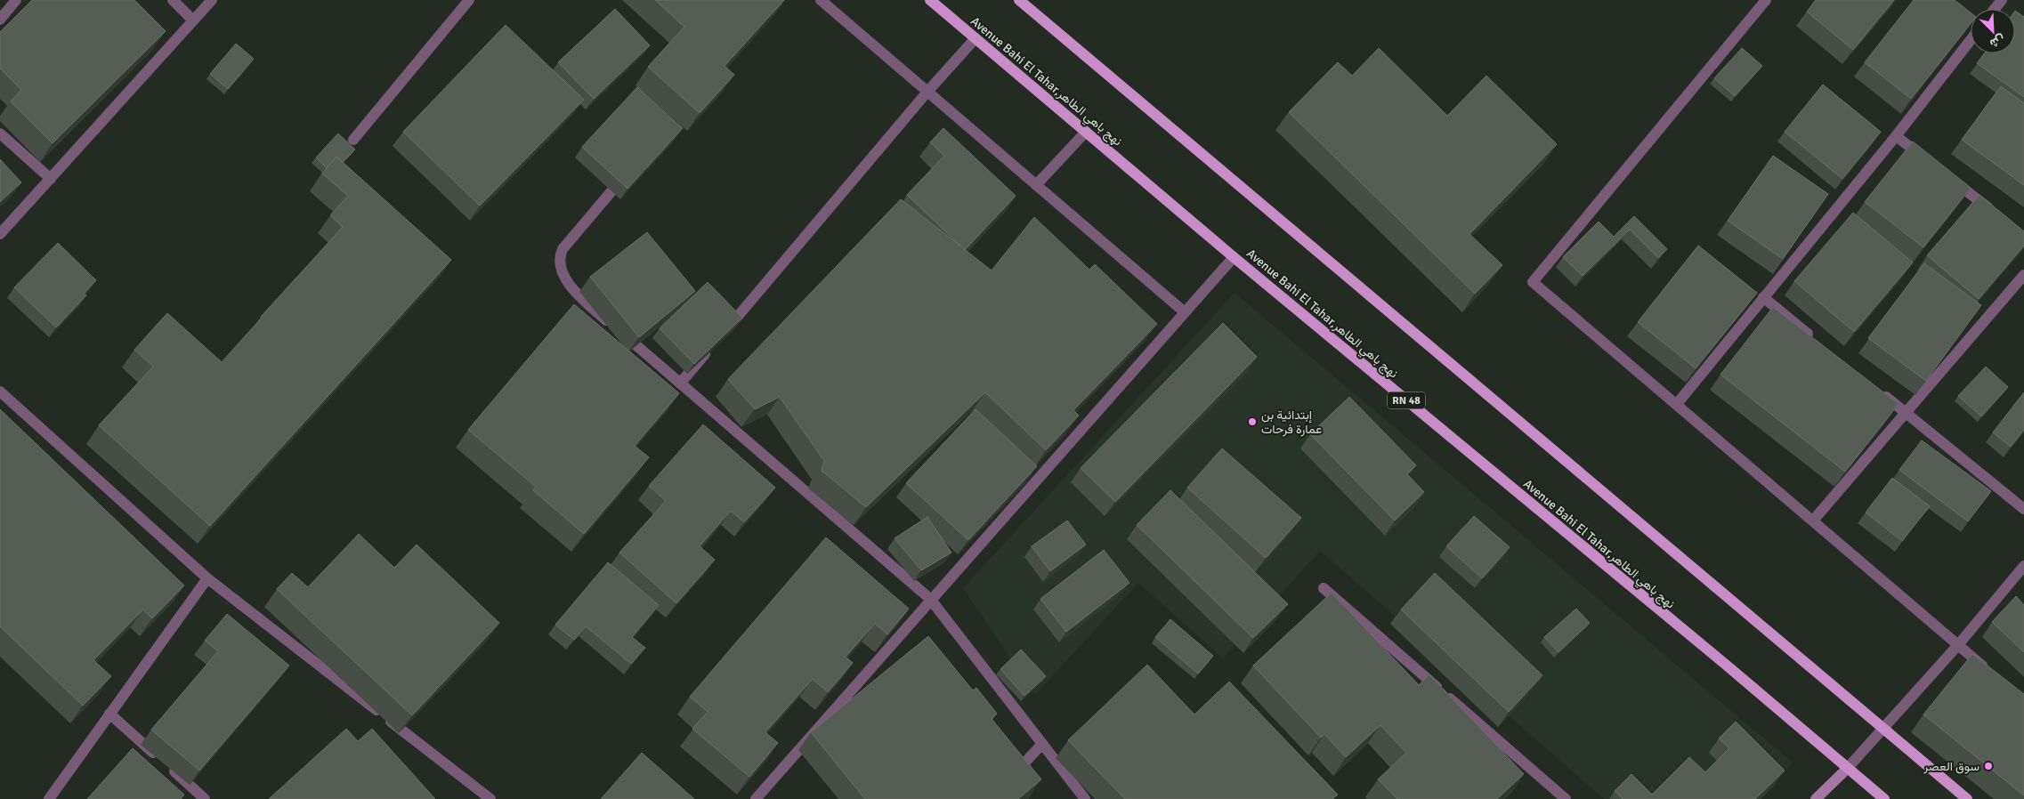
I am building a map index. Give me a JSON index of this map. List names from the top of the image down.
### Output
{
  "streets": {
    "main road": ["Avenue Bahi El Tahar,نهج باهي الطاهر", "RN 48"]
  },
  "places": ["إبتدائية بن عمارة فرحات", "سوق العصر"],
  "north": "bottom right"
}
